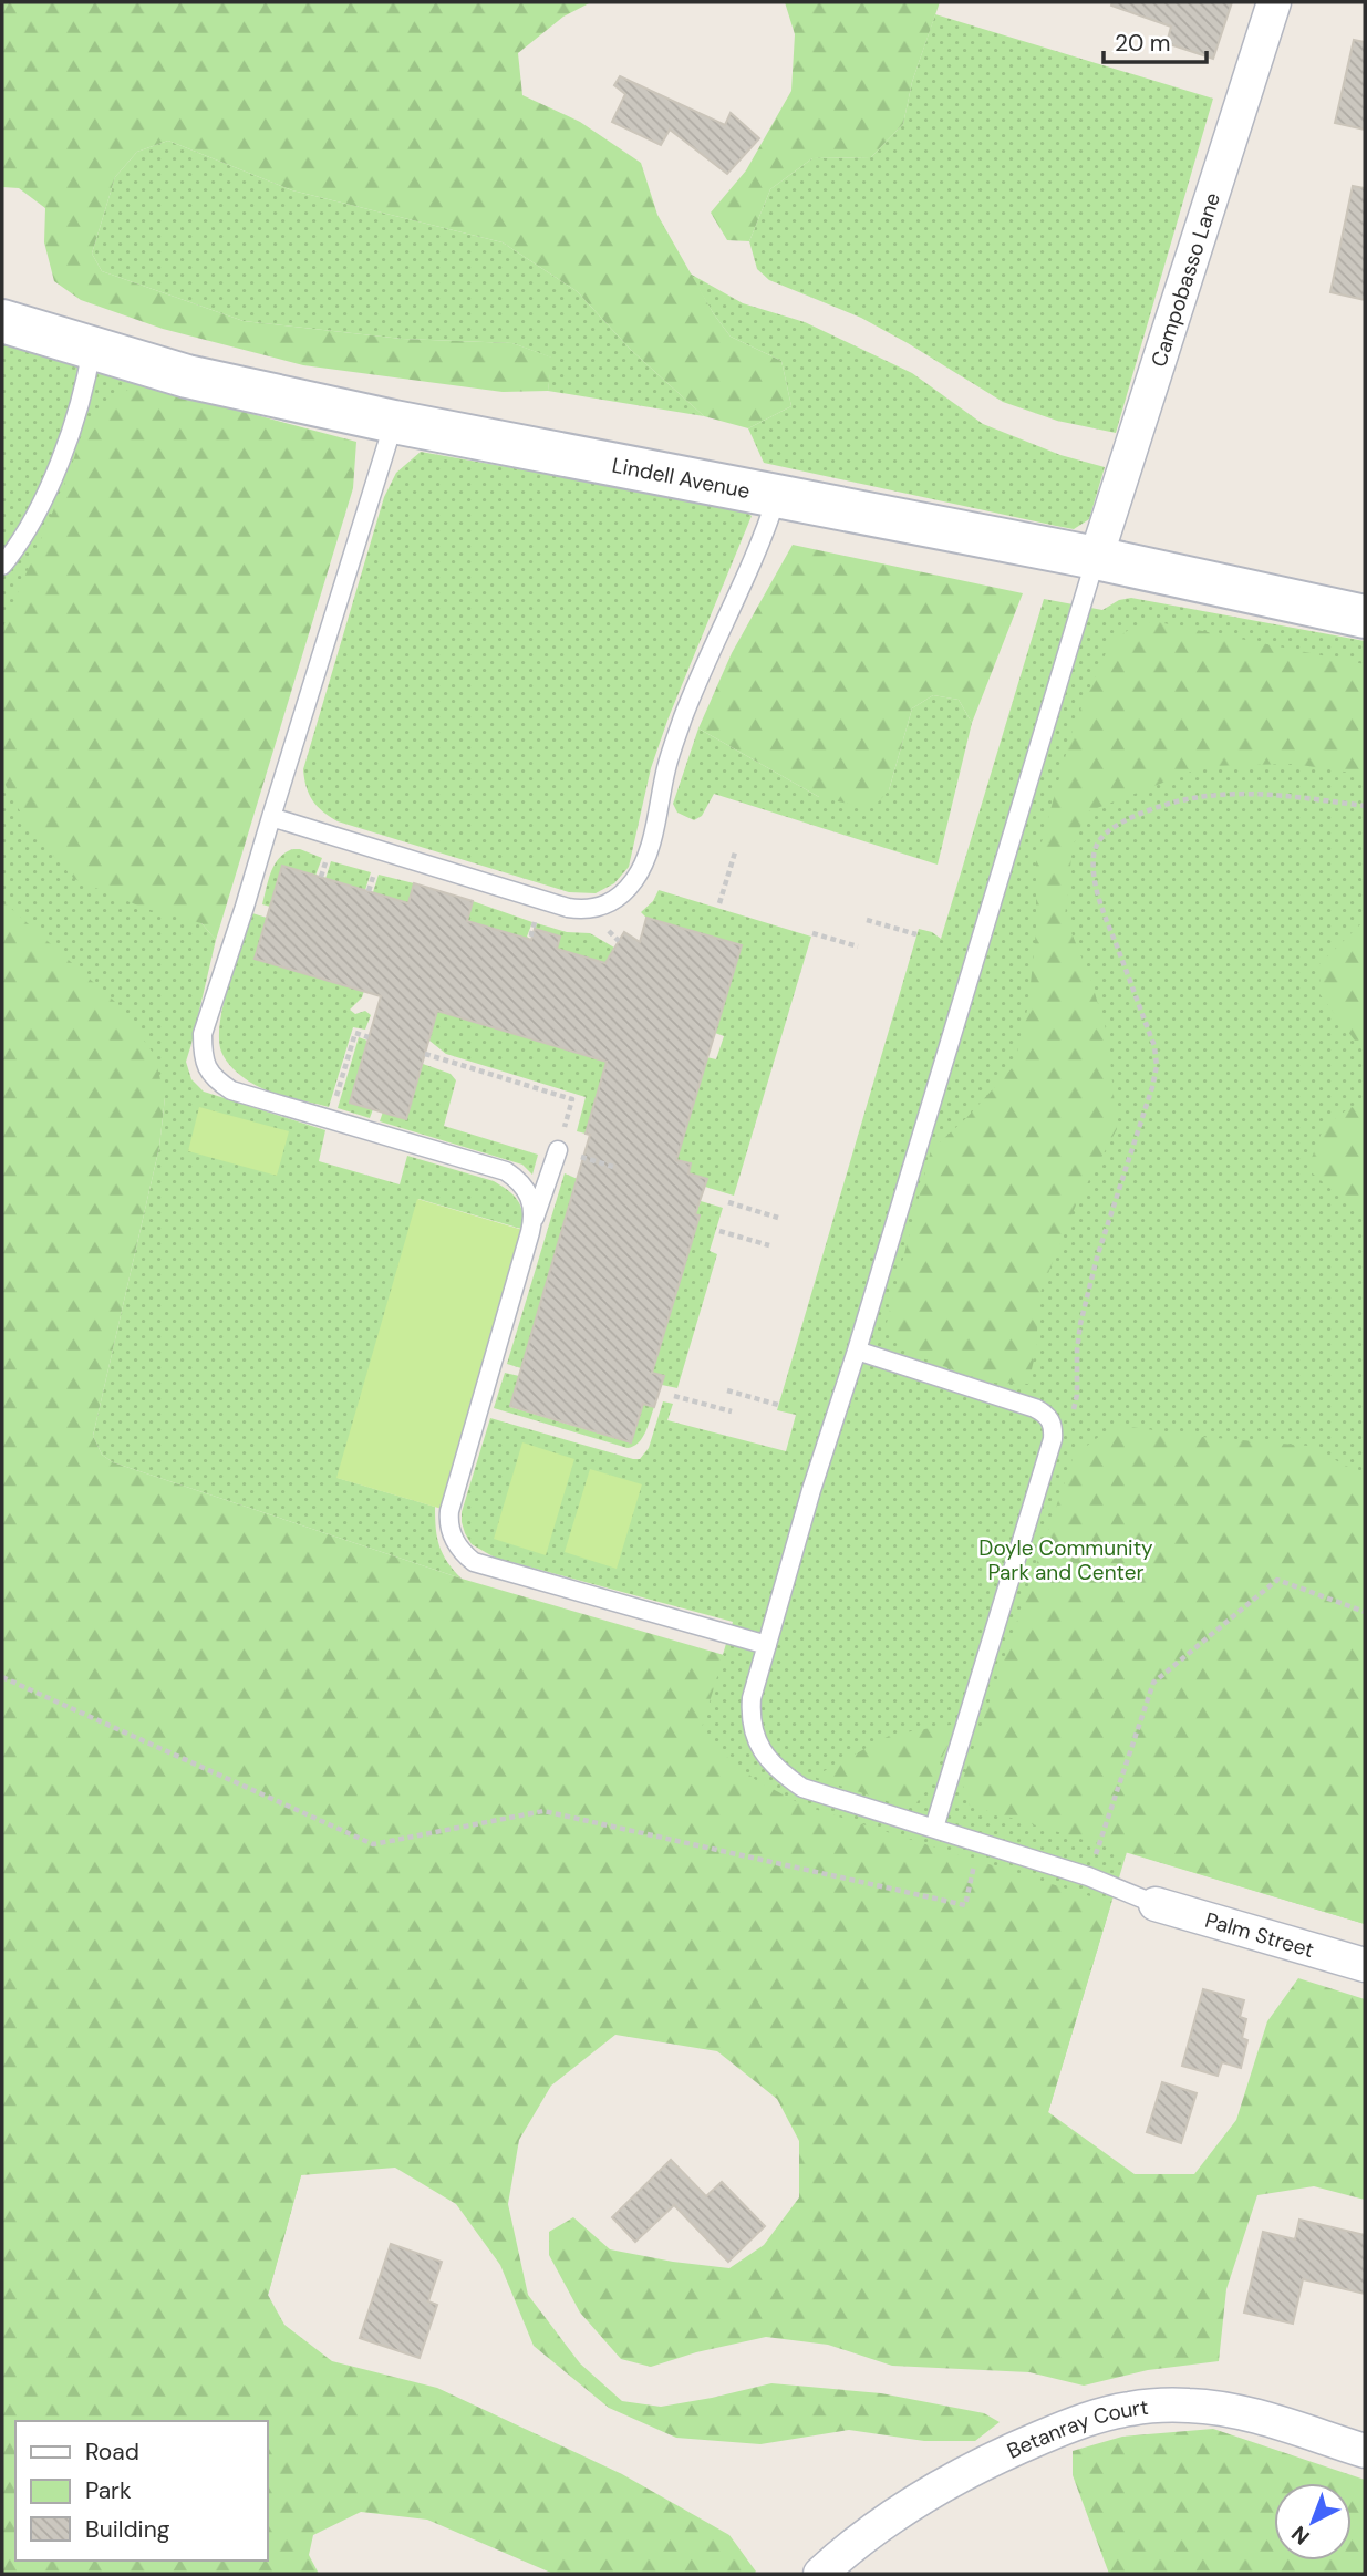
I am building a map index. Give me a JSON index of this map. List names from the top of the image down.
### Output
{
  "streets": {
    "street": [
      "Campobasso Lane",
      "Lindell Avenue",
      "Palm Street",
      "Betanray Court"
    ]
  },
  "crossings": [
    ["Campobasso Lane", "Lindell Avenue"]
  ],
  "parks": ["Doyle Community Park and Center"],
  "legend": ["Road", "Park", "Building"],
  "scale_bar": "20 m",
  "north": "bottom left"
}
